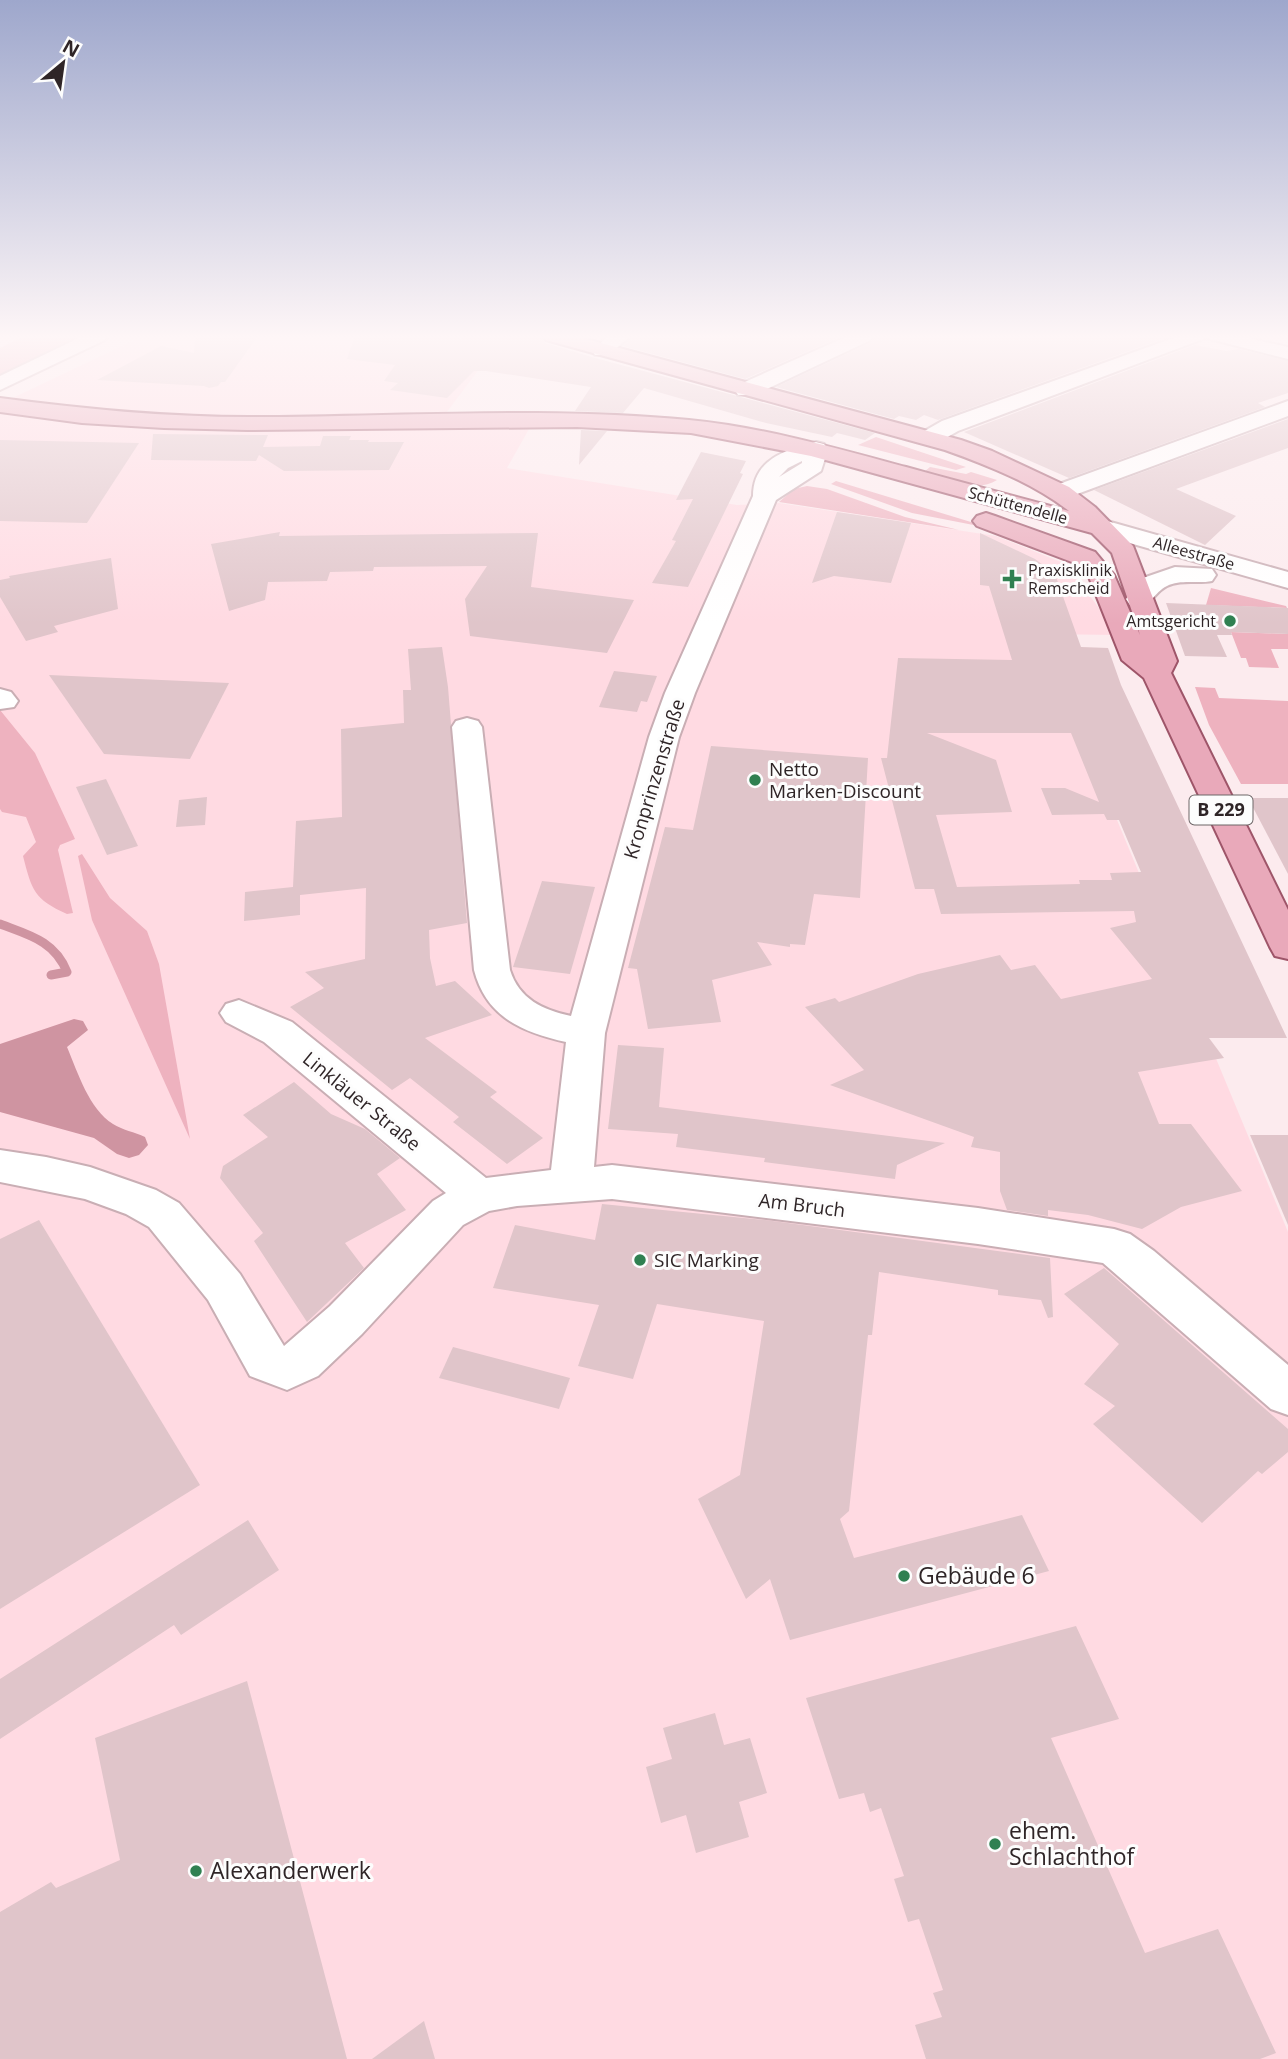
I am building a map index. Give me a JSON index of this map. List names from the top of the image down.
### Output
{
  "streets": {
    "main road": ["Schüttendelle", "B 229"],
    "street": [
      "Alleestraße",
      "Kronprinzenstraße",
      "Linkläuer Straße",
      "Am Bruch"
    ]
  },
  "crossings": [
    ["Schüttendelle", "Alleestraße"],
    ["Schüttendelle", "Kronprinzenstraße"],
    ["Schüttendelle", "B 229"],
    ["Alleestraße", "B 229"],
    ["Kronprinzenstraße", "Am Bruch"],
    ["Linkläuer Straße", "Am Bruch"]
  ],
  "places": {
    "health": ["Praxisklinik Remscheid"],
    "other": [
      "Amtsgericht",
      "Netto Marken-Discount",
      "SIC Marking",
      "Gebäude 6",
      "ehem. Schlachthof",
      "Alexanderwerk"
    ]
  },
  "north": "top right"
}
